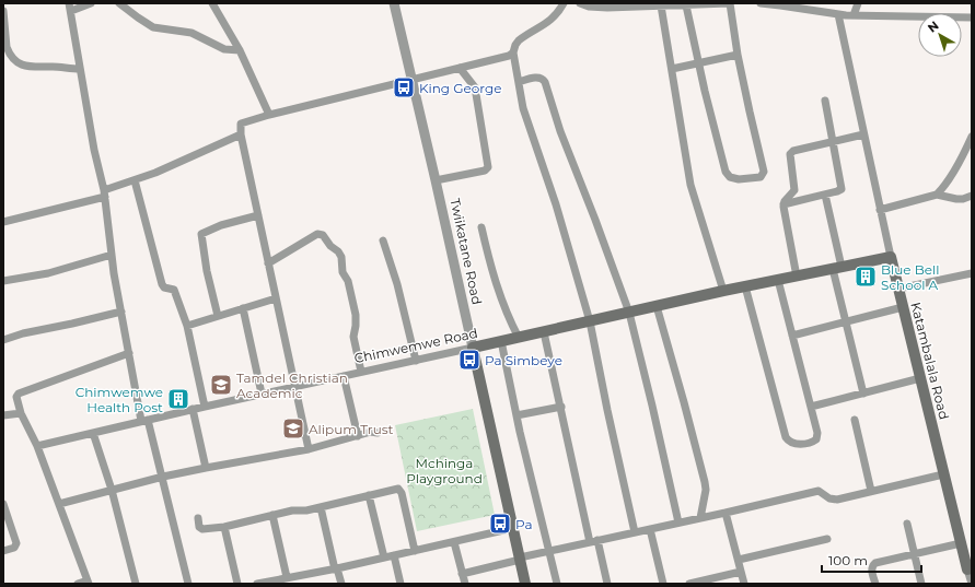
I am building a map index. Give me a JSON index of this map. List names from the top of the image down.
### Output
{
  "streets": {
    "main road": ["Twiikatane Road", "Chimwemwe Road", "Katambalala Road"]
  },
  "crossings": [
    ["Twiikatane Road", "Chimwemwe Road"],
    ["Chimwemwe Road", "Katambalala Road"]
  ],
  "parks": ["Mchinga Playground"],
  "places": {
    "bus stop": ["King George", "Pa Simbeye", "Pa"],
    "building": ["Blue Bell School A", "Chimwemwe Health Post"],
    "school or university": ["Tamdel Christian Academic", "Alipum Trust"]
  },
  "scale_bar": "100 m",
  "north": "top left"
}
